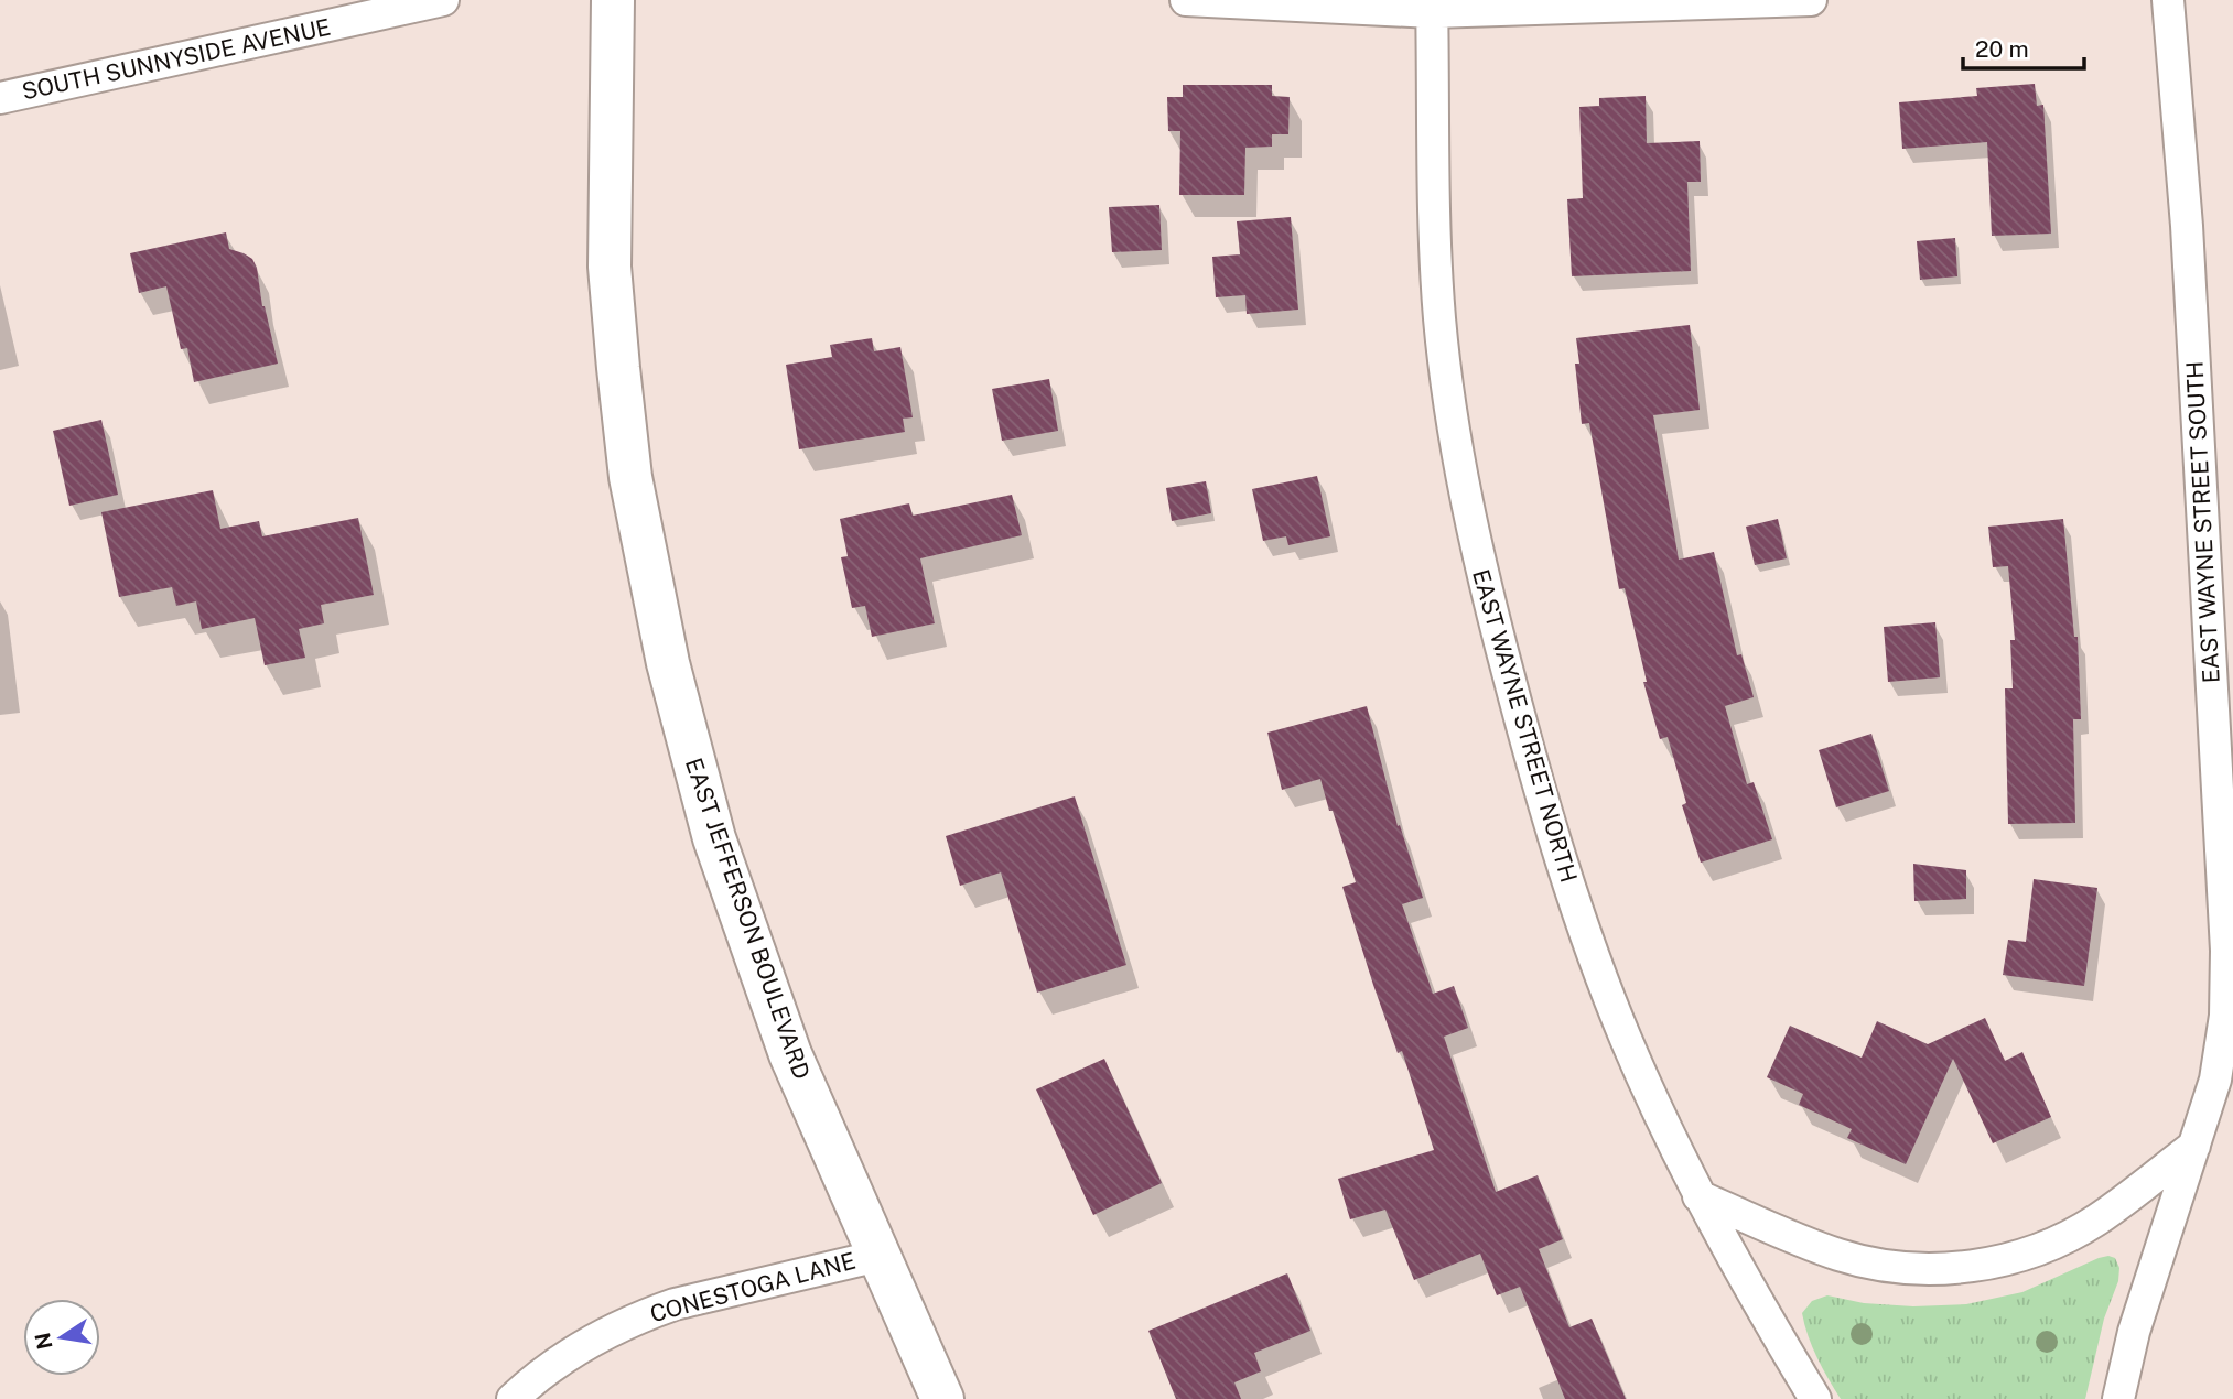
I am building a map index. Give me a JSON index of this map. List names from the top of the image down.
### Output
{
  "streets": {
    "street": [
      "SOUTH SUNNYSIDE AVENUE",
      "EAST WAYNE STREET SOUTH",
      "EAST WAYNE STREET NORTH",
      "EAST JEFFERSON BOULEVARD",
      "CONESTOGA LANE"
    ]
  },
  "crossings": [
    ["EAST JEFFERSON BOULEVARD", "CONESTOGA LANE"]
  ],
  "scale_bar": "20 m",
  "north": "left"
}
